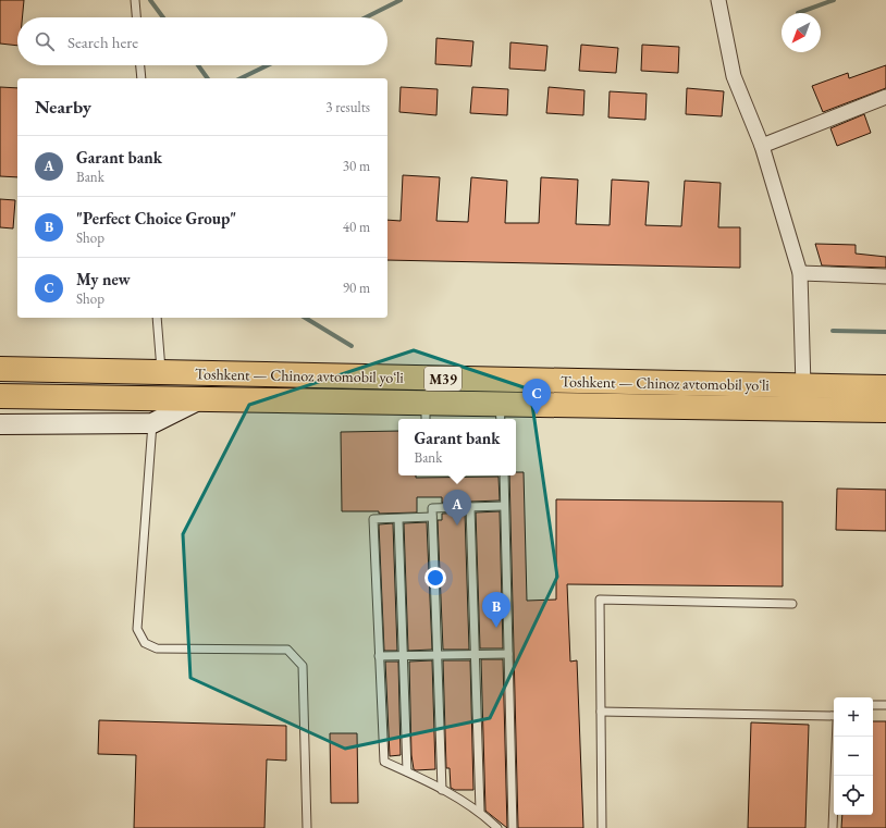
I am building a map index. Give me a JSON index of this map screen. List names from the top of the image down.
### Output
{
  "streets": {
    "highway": ["Toshkent — Chinoz avtomobil yoʻli", "M39"]
  },
  "crossings": [
    ["Toshkent — Chinoz avtomobil yoʻli", "M39"]
  ],
  "north": "bottom left",
  "page": {
    "search": "Search here",
    "heading": ["Nearby", "3 results"],
    "list": [
      {
        "mark": "A",
        "name": "Garant bank",
        "note": "Bank",
        "value": "30 m"
      },
      {
        "mark": "B",
        "name": "\"Perfect Choice Group\"",
        "note": "Shop",
        "value": "40 m"
      },
      {
        "mark": "C",
        "name": "My new",
        "note": "Shop",
        "value": "90 m"
      }
    ],
    "pins": ["C", "A", "B"],
    "popup": ["Garant bank", "Bank"],
    "map_buttons": ["+", "−"]
  }
}
